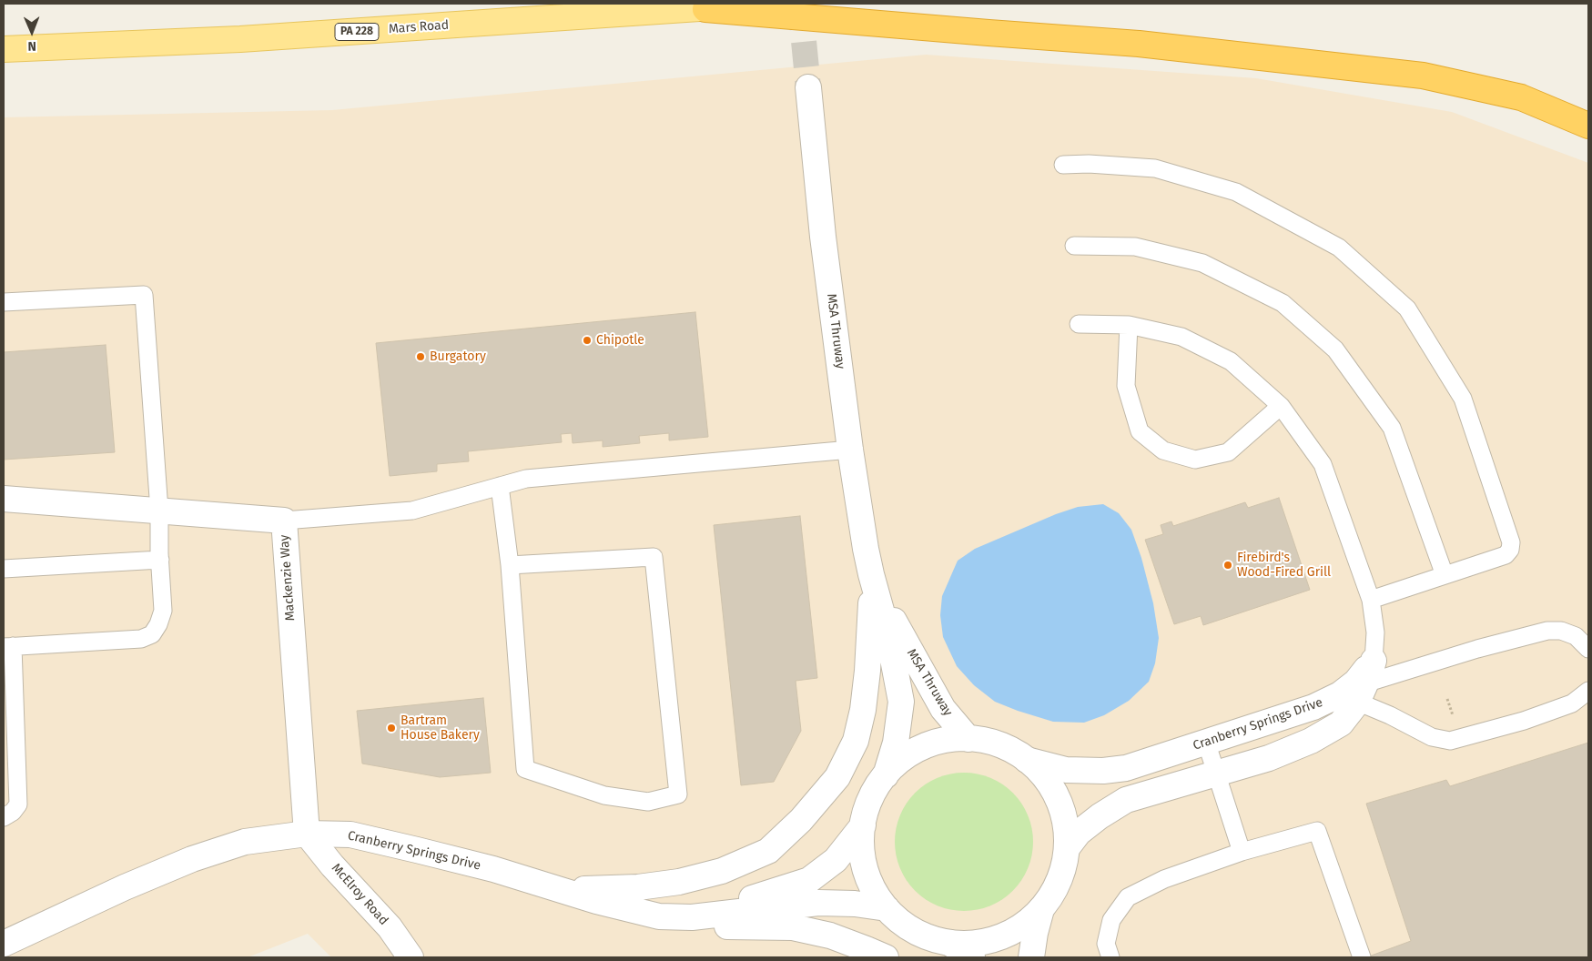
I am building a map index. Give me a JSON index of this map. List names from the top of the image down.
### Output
{
  "streets": {
    "main road": ["Mars Road", "PA 228"],
    "street": [
      "MSA Thruway",
      "Mackenzie Way",
      "Cranberry Springs Drive",
      "McElroy Road"
    ]
  },
  "crossings": [
    ["Mackenzie Way", "Cranberry Springs Drive"],
    ["Mackenzie Way", "McElroy Road"],
    ["Cranberry Springs Drive", "McElroy Road"]
  ],
  "places": [
    "Chipotle",
    "Burgatory",
    "Firebird's Wood-Fired Grill",
    "Bartram House Bakery"
  ],
  "north": "bottom"
}
